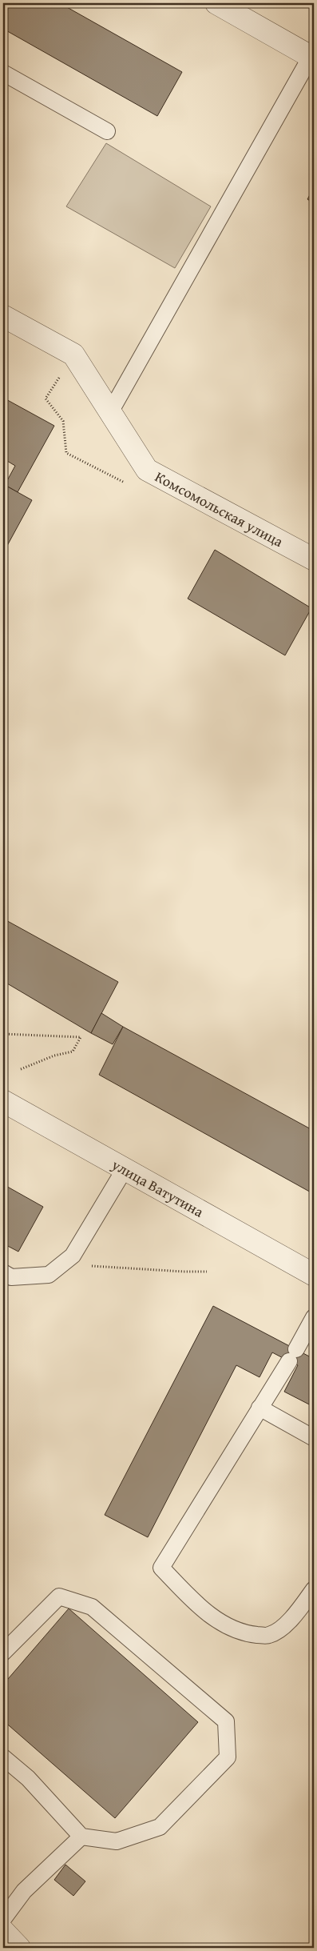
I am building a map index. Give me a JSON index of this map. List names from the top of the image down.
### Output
{
  "streets": {
    "street": ["Комсомольская улица", "улица Ватутина"]
  }
}
